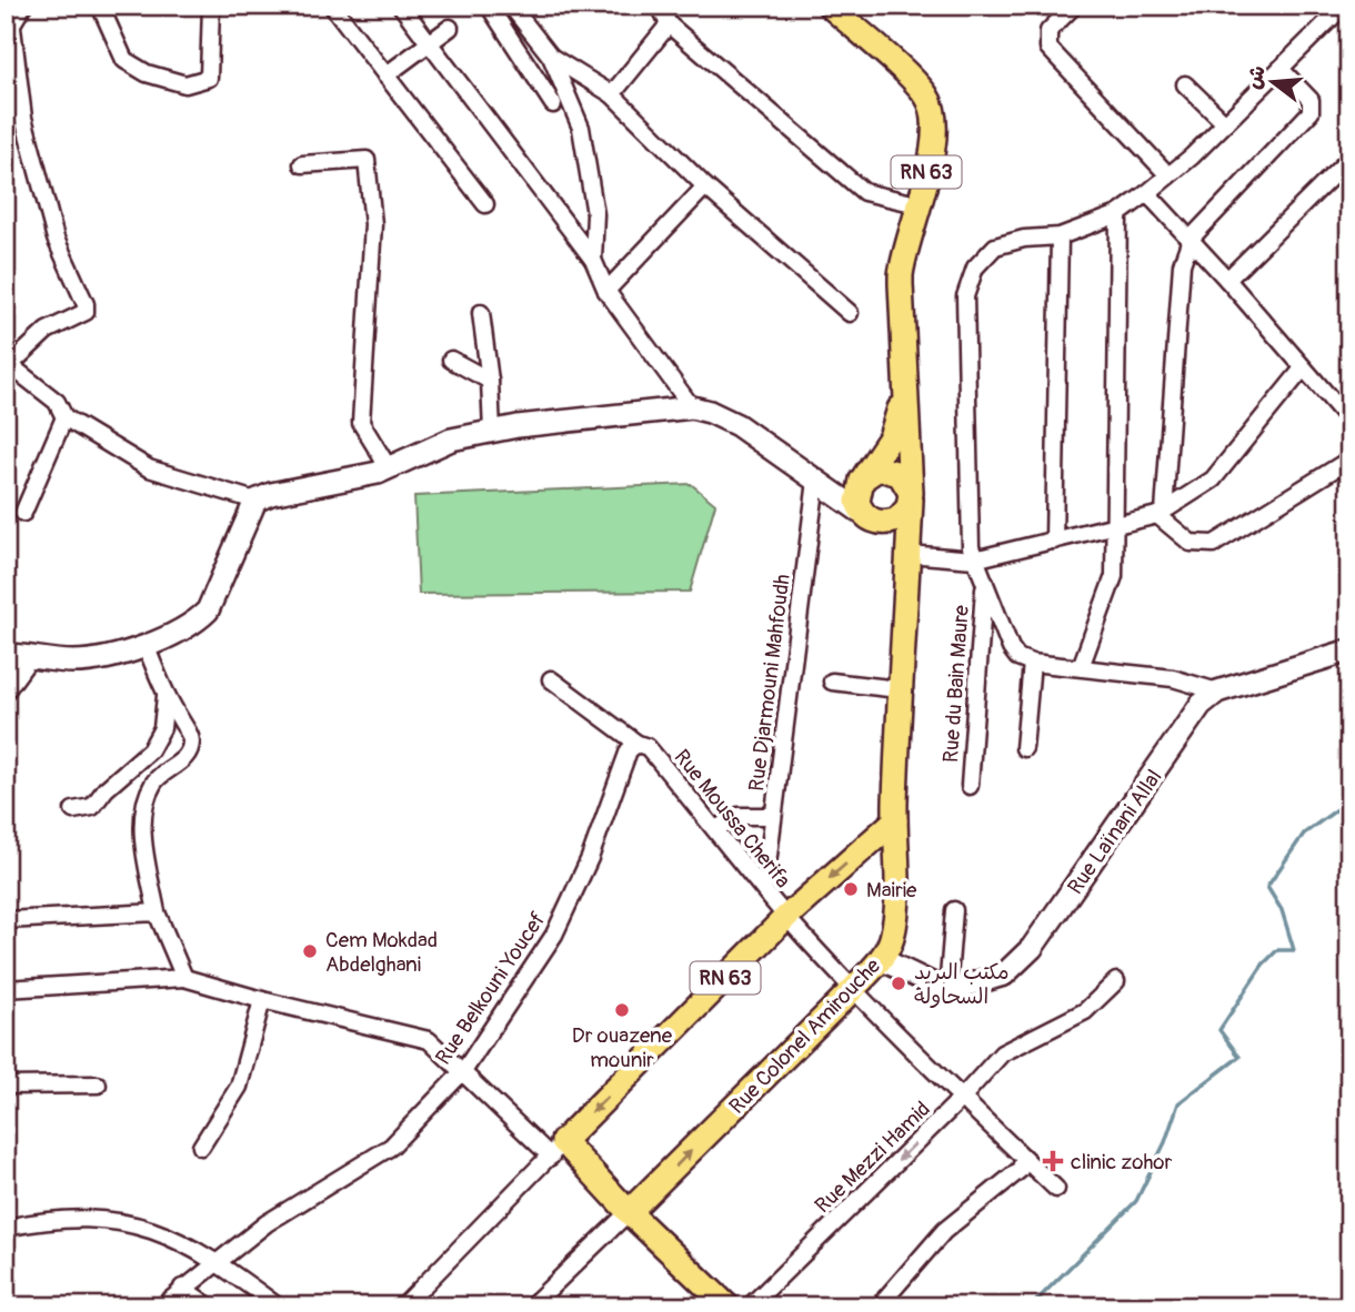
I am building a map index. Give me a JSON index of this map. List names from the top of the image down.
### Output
{
  "streets": {
    "main road": ["RN 63", "Rue Colonel Amirouche"],
    "street": [
      "Rue Djarmouni Mahfoudh",
      "Rue du Bain Maure",
      "Rue Moussa Cherifa",
      "Rue Laïnani Allal",
      "Rue Belkouni Youcef",
      "Rue Mezzi Hamid"
    ]
  },
  "crossings": [
    ["RN 63", "Rue Moussa Cherifa"],
    ["RN 63", "Rue Colonel Amirouche"],
    ["Rue Djarmouni Mahfoudh", "Rue Moussa Cherifa"],
    ["Rue Moussa Cherifa", "Rue Belkouni Youcef"],
    ["Rue Moussa Cherifa", "Rue Colonel Amirouche"],
    ["Rue Moussa Cherifa", "Rue Mezzi Hamid"]
  ],
  "places": {
    "other": [
      "Mairie",
      "Cem Mokdad Abdelghani",
      "مكتب البريد السحاولة",
      "Dr ouazene mounir"
    ],
    "health": ["clinic zohor"]
  },
  "north": "left"
}
